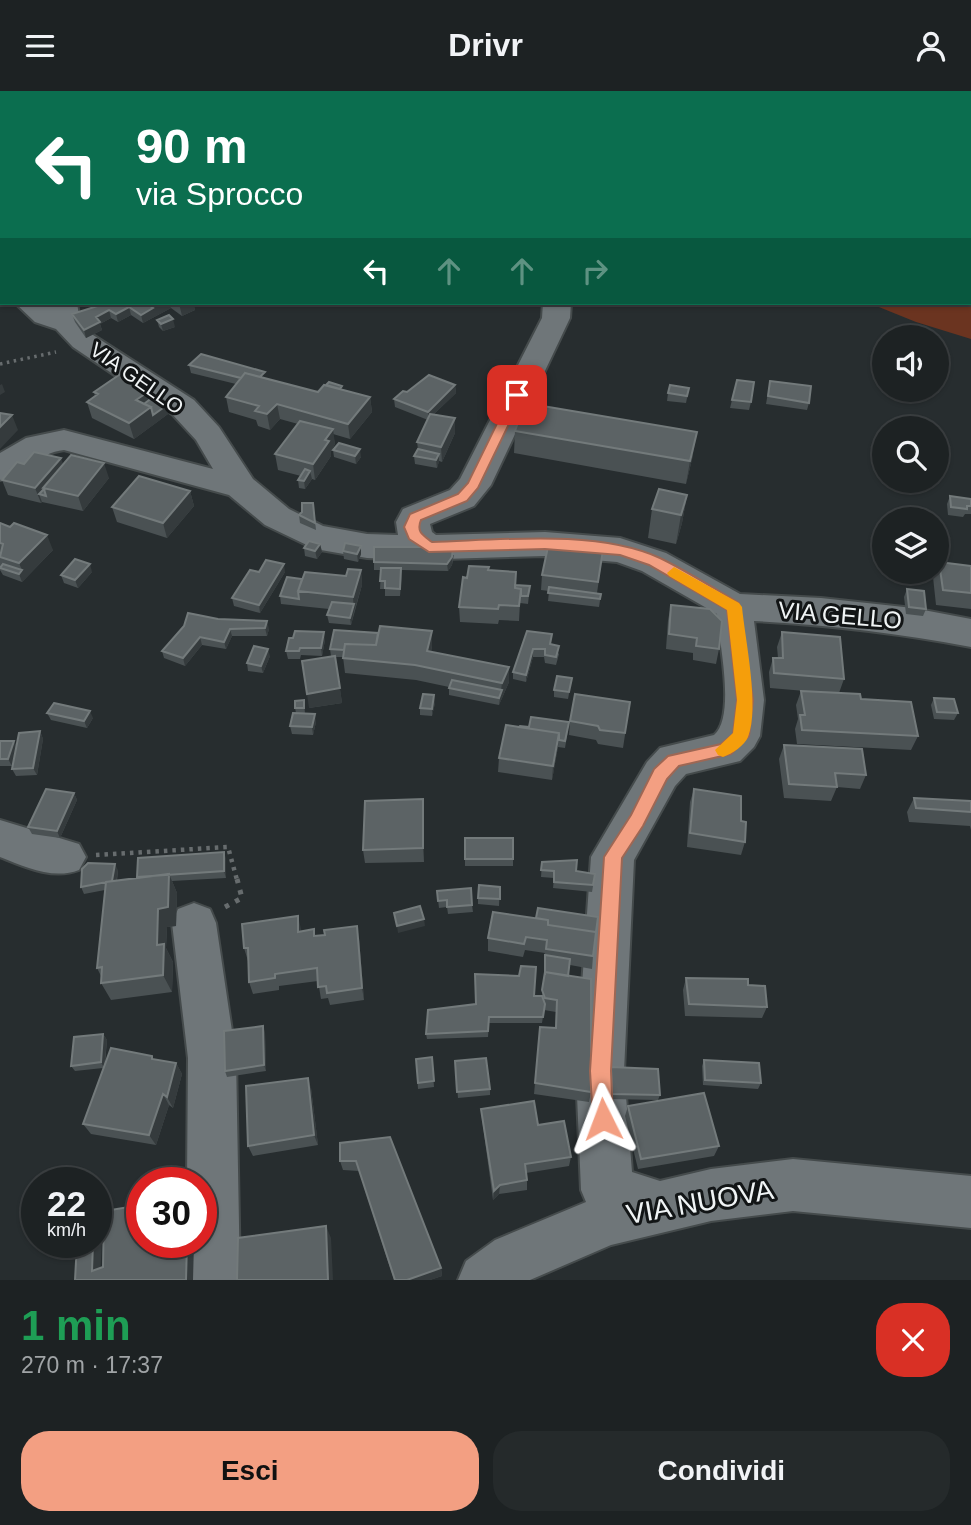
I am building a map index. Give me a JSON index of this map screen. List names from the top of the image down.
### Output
{
  "streets": {
    "street": ["VIA GELLO", "VIA NUOVA"]
  },
  "page": {
    "header": "Drivr",
    "turn": ["90 m", "via Sprocco"],
    "speed": "22 km/h",
    "limit": "30",
    "heading": ["1 min", "270 m · 17:37"],
    "buttons": ["Esci", "Condividi"]
  }
}
